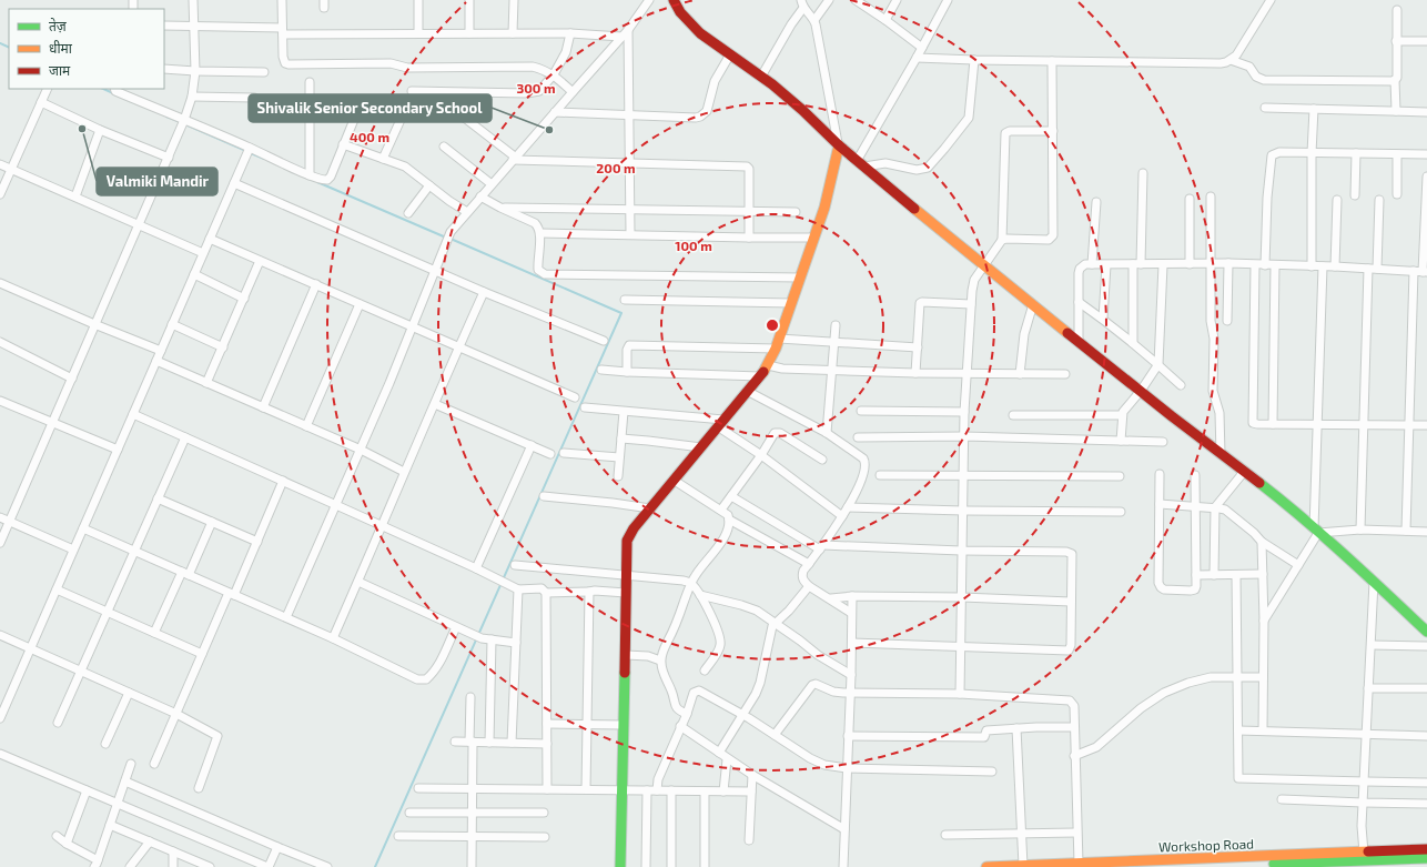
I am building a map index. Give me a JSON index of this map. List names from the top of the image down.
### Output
{
  "streets": {
    "main road": ["Workshop Road"]
  },
  "places": ["Valmiki Mandir", "Shivalik Senior Secondary School"],
  "legend": ["तेज़", "धीमा", "जाम"],
  "rings": [
    "300 m",
    "400 m",
    "200 m",
    "100 m"
  ]
}
